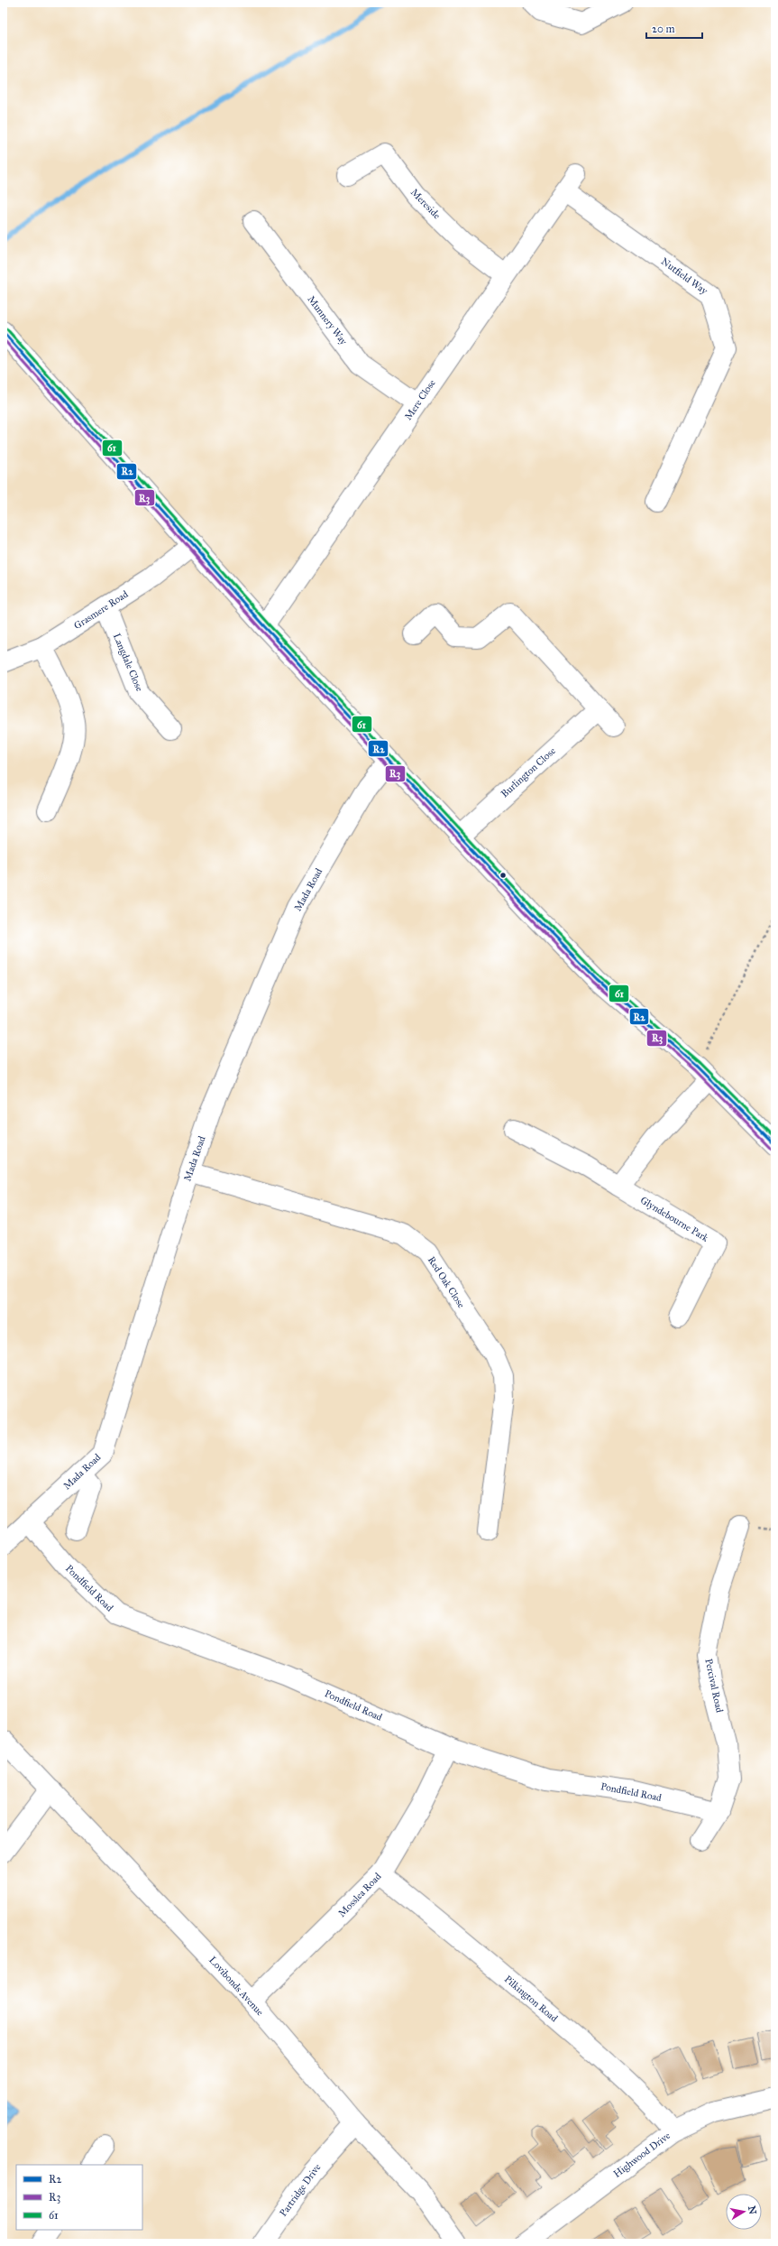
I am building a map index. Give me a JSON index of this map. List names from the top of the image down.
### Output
{
  "streets": {
    "street": [
      "Mereside",
      "Nutfield Way",
      "Munnery Way",
      "Mere Close",
      "Grasmere Road",
      "Langdale Close",
      "Burlington Close",
      "Mada Road",
      "Glyndebourne Park",
      "Red Oak Close",
      "Pondfield Road",
      "Percival Road",
      "Mosslea Road",
      "Lovibonds Avenue",
      "Pilkington Road",
      "Highwood Drive",
      "Partridge Drive"
    ]
  },
  "crossings": [
    ["Mereside", "Mere Close"],
    ["Nutfield Way", "Mere Close"],
    ["Munnery Way", "Mere Close"],
    ["Grasmere Road", "Langdale Close"],
    ["Mada Road", "Red Oak Close"],
    ["Mada Road", "Pondfield Road"],
    ["Pondfield Road", "Percival Road"],
    ["Pondfield Road", "Mosslea Road"],
    ["Mosslea Road", "Lovibonds Avenue"],
    ["Mosslea Road", "Pilkington Road"],
    ["Lovibonds Avenue", "Partridge Drive"],
    ["Pilkington Road", "Highwood Drive"]
  ],
  "lines": ["transit line 61", "transit line R2", "transit line R3"],
  "legend": ["R2", "R3", "61"],
  "scale_bar": "20 m",
  "north": "right"
}
